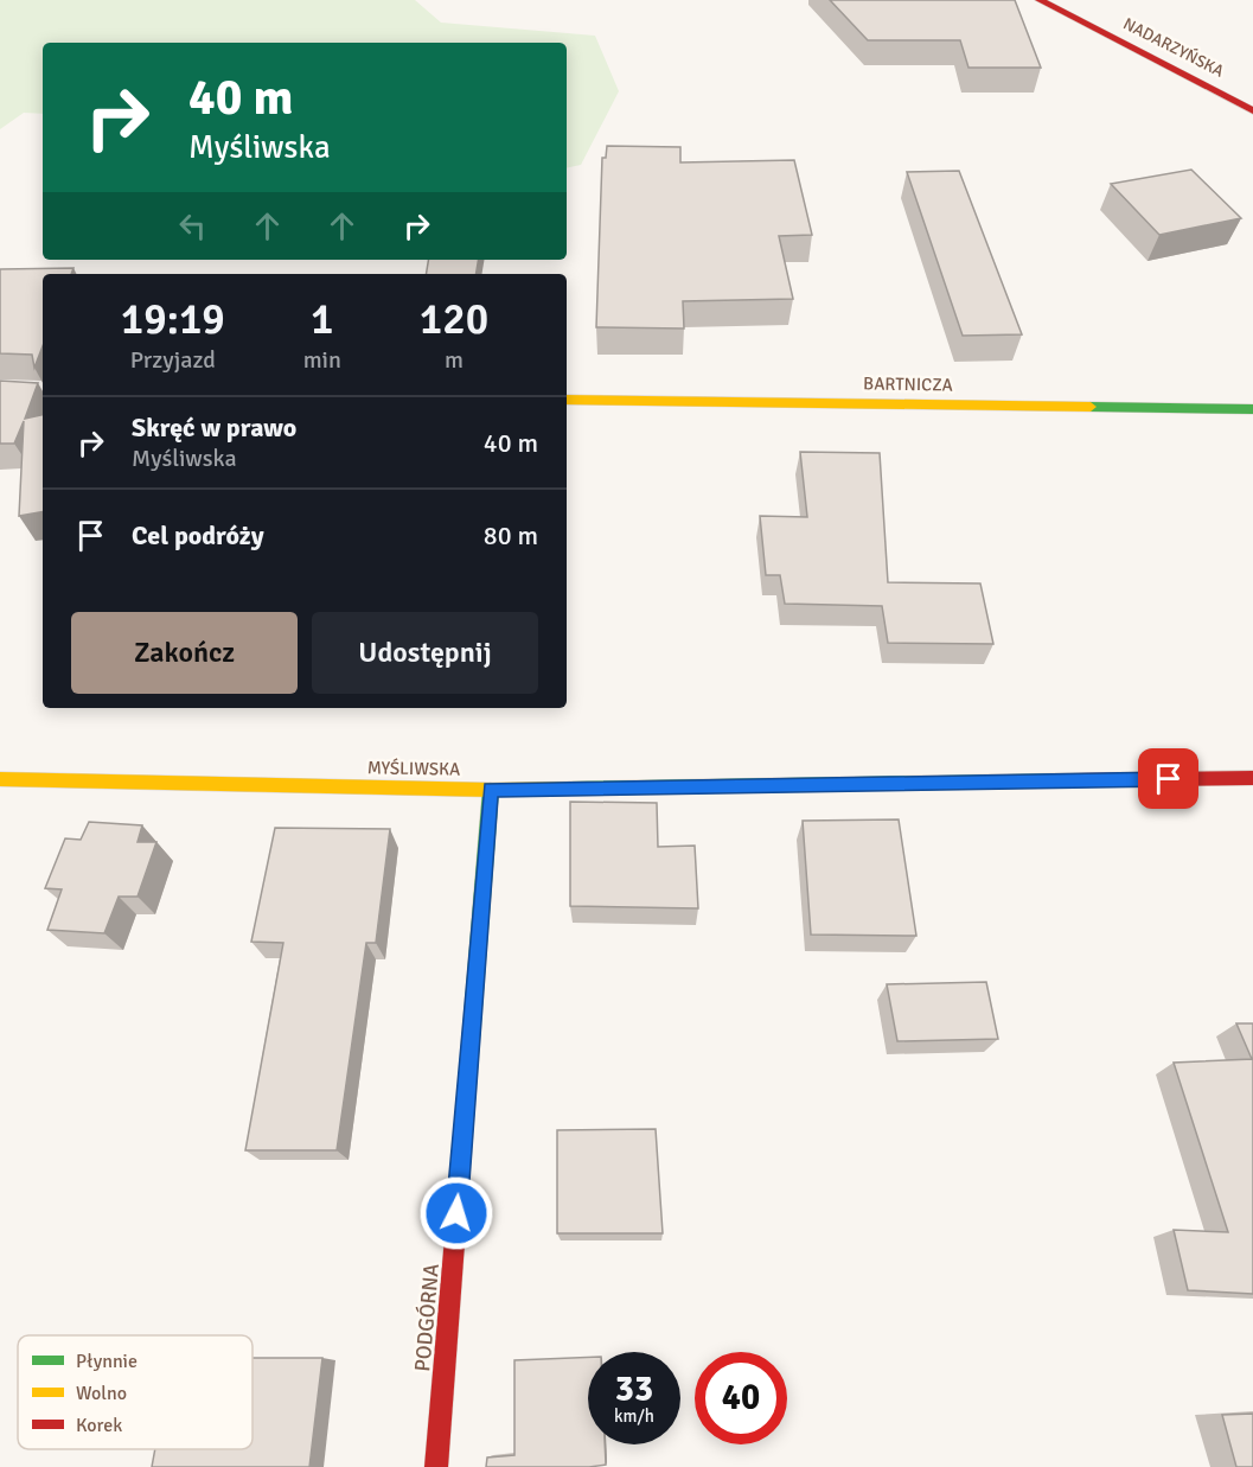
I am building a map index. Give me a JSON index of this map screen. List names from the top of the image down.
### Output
{
  "streets": {
    "street": [
      "NADARZYŃSKA",
      "BARTNICZA",
      "MYŚLIWSKA",
      "PODGÓRNA"
    ]
  },
  "crossings": [
    ["MYŚLIWSKA", "PODGÓRNA"]
  ],
  "legend": ["Płynnie", "Wolno", "Korek"],
  "page": {
    "turn": ["40 m", "Myśliwska"],
    "eta": [
      "19:19",
      "Przyjazd",
      "1",
      "min",
      "120",
      "m"
    ],
    "list": [
      {
        "name": "Skręć w prawo",
        "note": "Myśliwska",
        "value": "40 m"
      },
      {
        "name": "Cel podróży",
        "value": "80 m"
      }
    ],
    "buttons": ["Zakończ", "Udostępnij"],
    "speed": "33 km/h",
    "limit": "40"
  }
}
